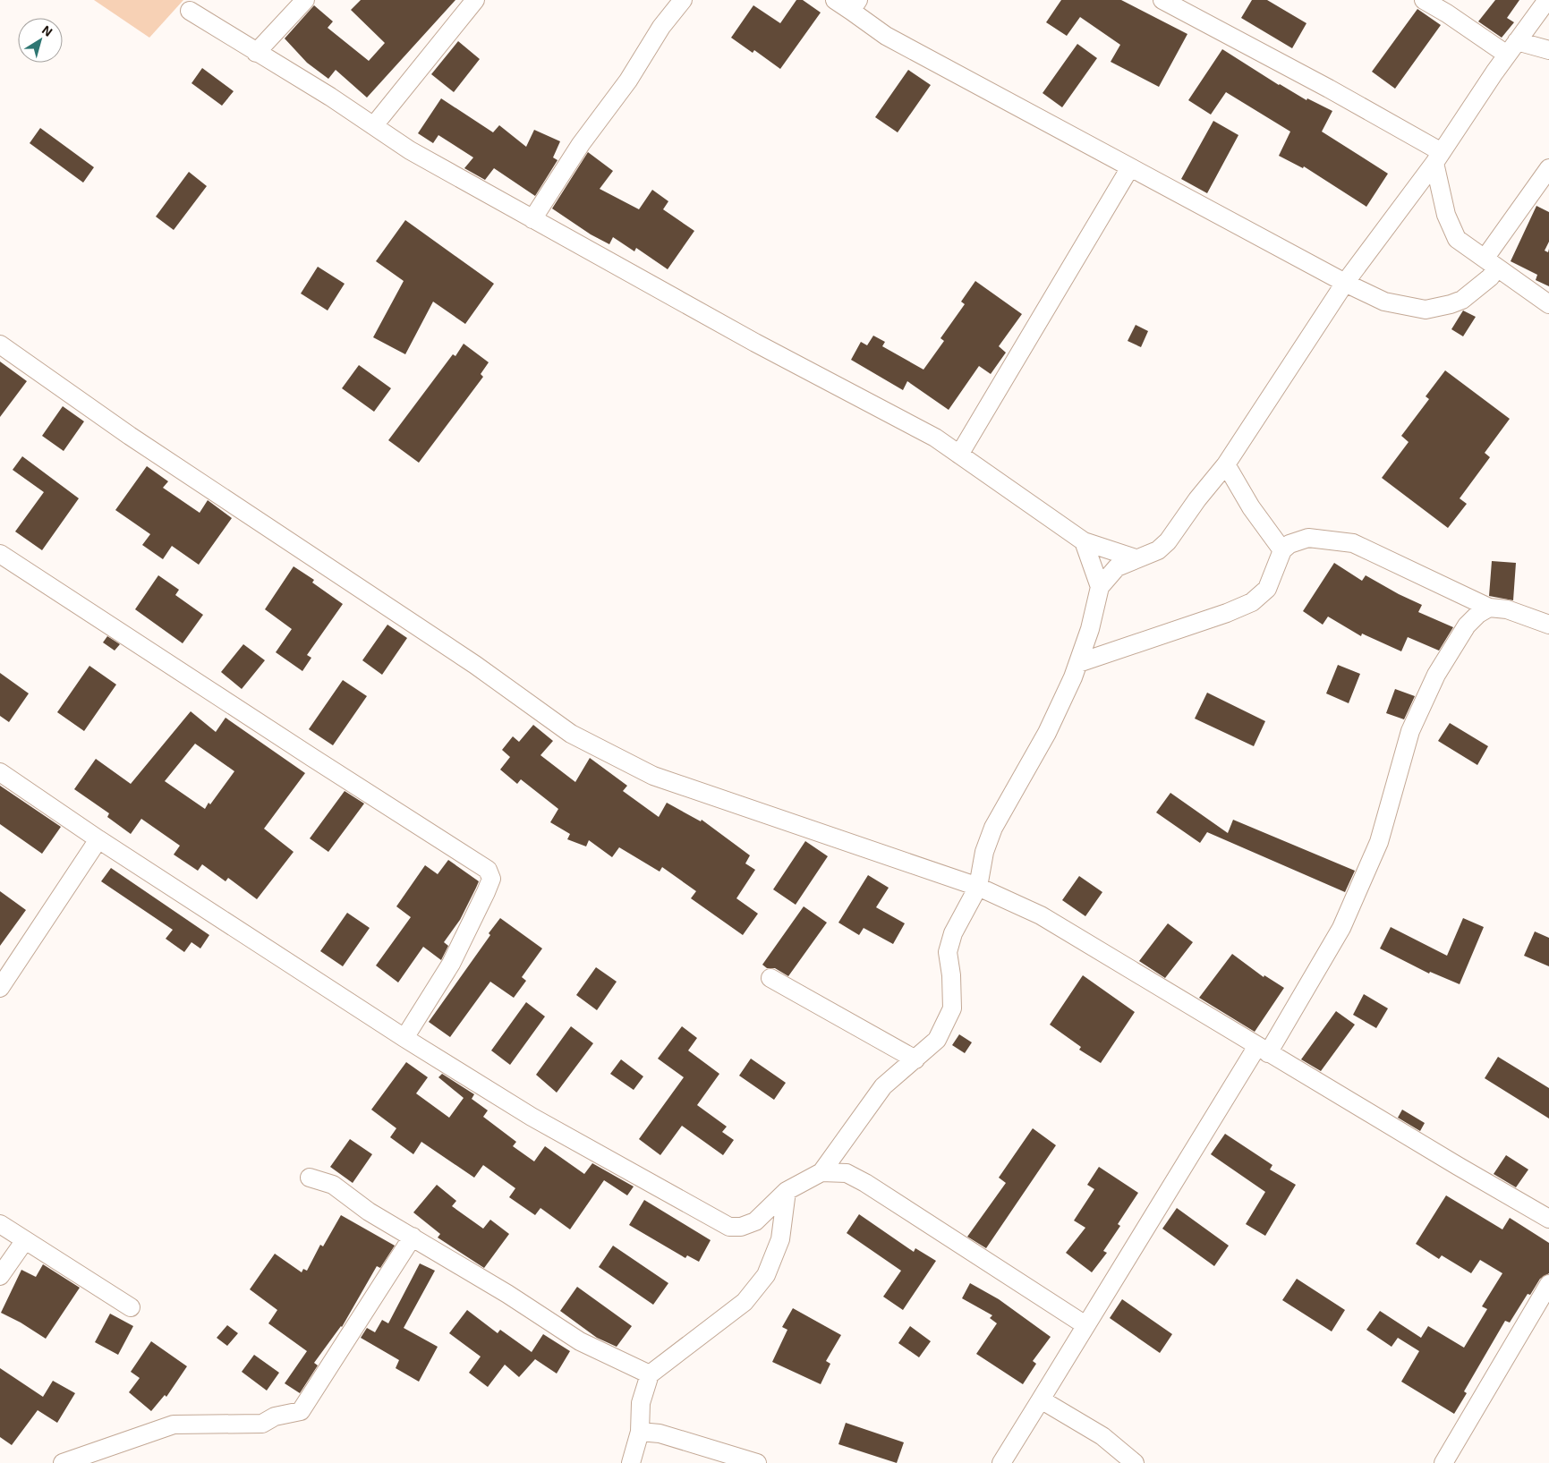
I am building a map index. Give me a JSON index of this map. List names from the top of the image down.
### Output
{
  "north": "top right"
}
